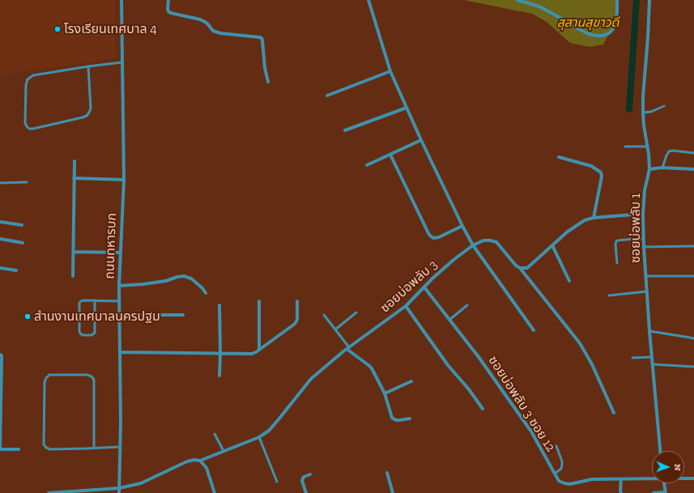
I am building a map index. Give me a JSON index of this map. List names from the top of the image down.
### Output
{
  "streets": {
    "street": [
      "ซอยบ่อพลับ 1",
      "ถนนทหารบก",
      "ซอยบ่อพลับ 3",
      "ซอยบ่อพลับ 3 ซอย 12"
    ]
  },
  "crossings": [
    ["ถนนทหารบก", "ซอยบ่อพลับ 3"],
    ["ซอยบ่อพลับ 3", "ซอยบ่อพลับ 3 ซอย 12"]
  ],
  "parks": ["สุสานสุขาวดี"],
  "places": ["โรงเรียนเทศบาล 4", "สำนงานเทศบาลนครปฐม"],
  "north": "right"
}
